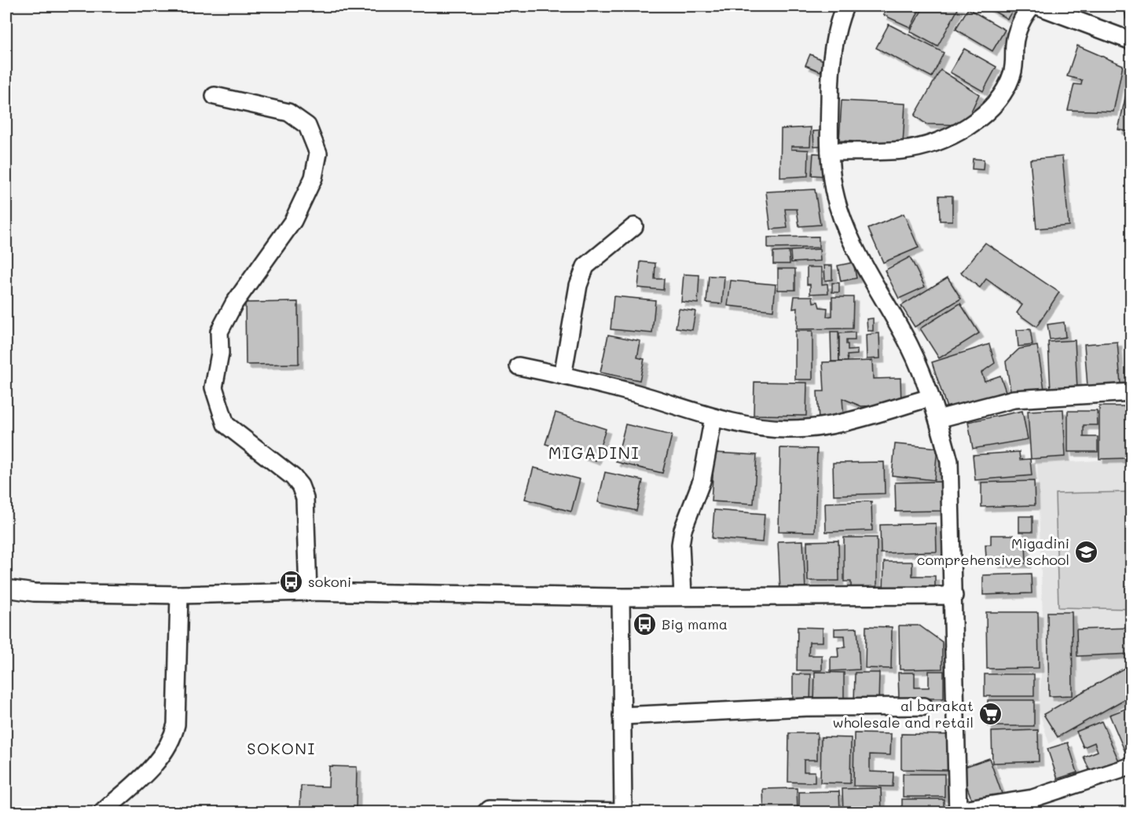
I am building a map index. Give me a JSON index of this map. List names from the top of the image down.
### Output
{
  "districts": ["MIGADINI", "SOKONI"],
  "places": {
    "school or university": ["Migadini comprehensive school"],
    "bus stop": ["sokoni", "Big mama"],
    "supermarket": ["al barakat wholesale and retail"]
  }
}
